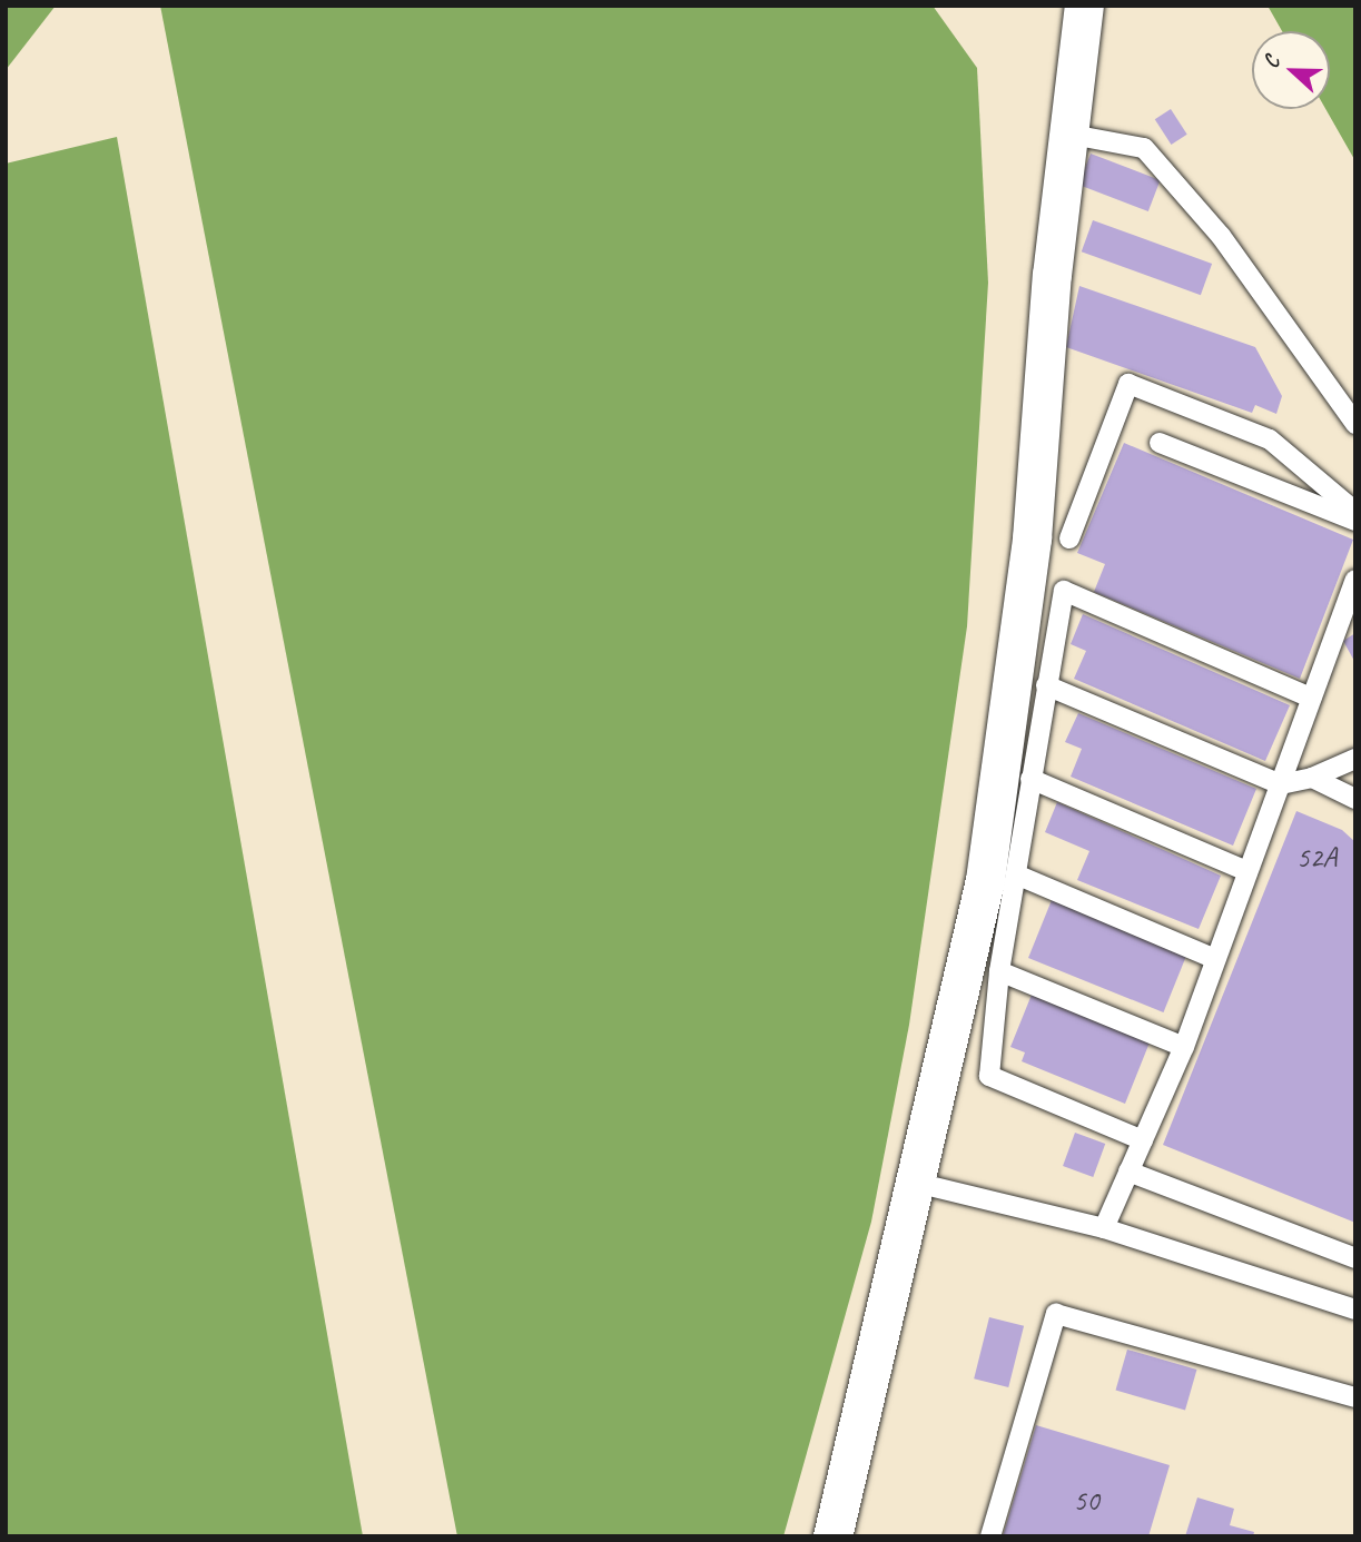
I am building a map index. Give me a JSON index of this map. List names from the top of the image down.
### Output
{
  "house_numbers": ["52А", "50"],
  "north": "left"
}
